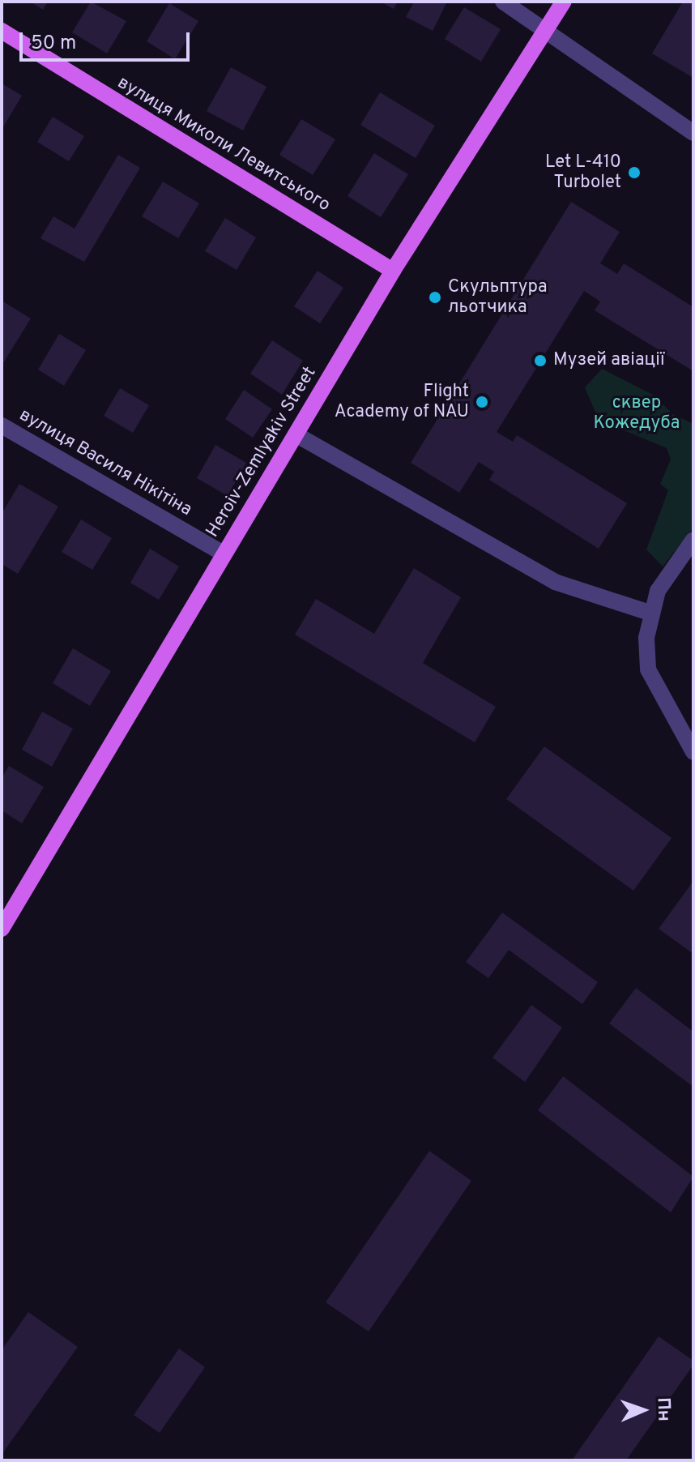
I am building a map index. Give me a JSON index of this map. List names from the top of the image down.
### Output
{
  "streets": {
    "main road": ["вулиця Миколи Левитського", "Heroiv-Zemlyakiv Street"],
    "street": ["вулиця Василя Нікітіна"]
  },
  "crossings": [
    ["вулиця Миколи Левитського", "Heroiv-Zemlyakiv Street"],
    ["Heroiv-Zemlyakiv Street", "вулиця Василя Нікітіна"]
  ],
  "parks": ["сквер Кожедуба"],
  "places": [
    "Let L-410 Turbolet",
    "Скульптура льотчика",
    "Музей авіації",
    "Flight Academy of NAU"
  ],
  "scale_bar": "50 m",
  "north": "right"
}
